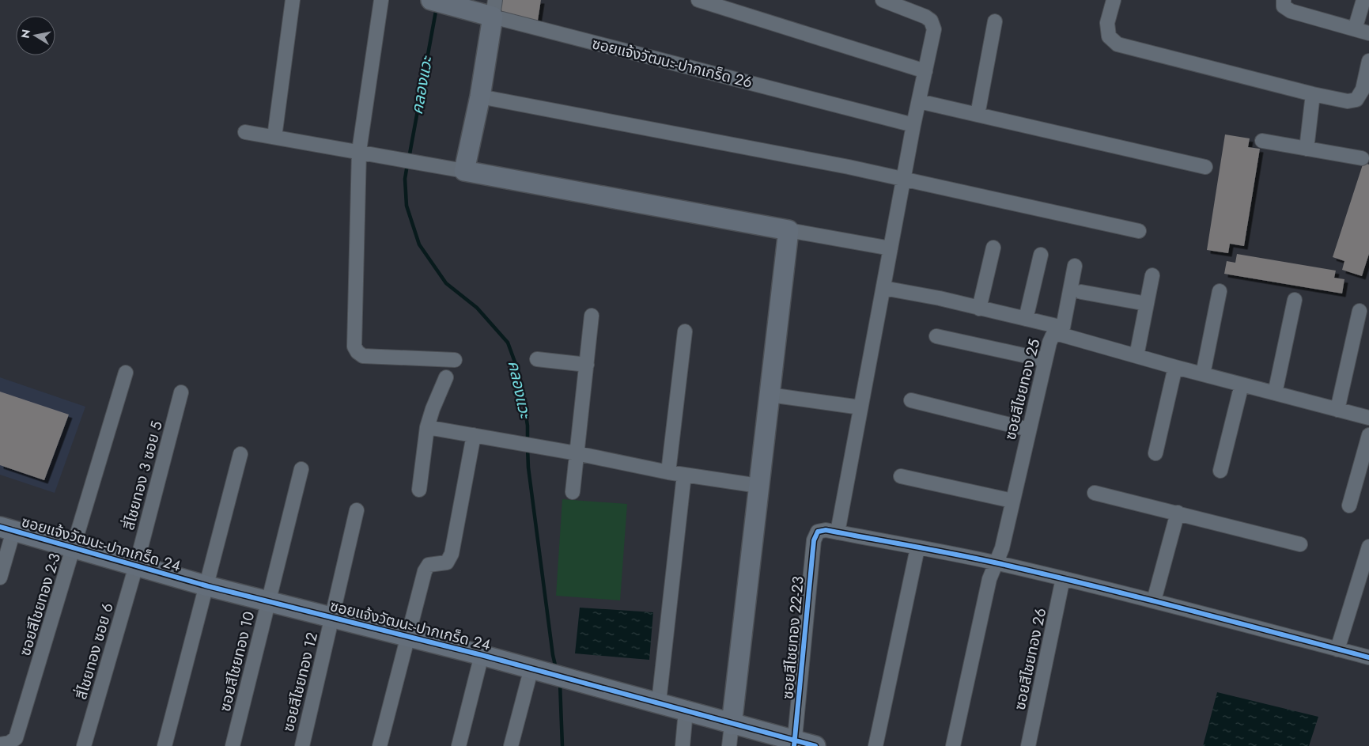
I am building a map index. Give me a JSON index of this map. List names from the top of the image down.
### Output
{
  "streets": {
    "street": [
      "ซอยแจ้งวัฒนะ-ปากเกร็ด 26",
      "ซอยสีไชยทอง 25",
      "สี่ไชยทอง 3 ซอย 5",
      "ซอยแจ้งวัฒนะ-ปากเกร็ด 24",
      "ซอยสีไชยทอง 2-3",
      "ซอยสีไชยทอง 22-23",
      "สี่ไชยทอง ซอย 6",
      "ซอยสีไชยทอง 26",
      "ซอยสีไชยทอง 10",
      "ซอยสีไชยทอง 12"
    ]
  },
  "crossings": [
    ["สี่ไชยทอง 3 ซอย 5", "ซอยแจ้งวัฒนะ-ปากเกร็ด 24"],
    ["สี่ไชยทอง 3 ซอย 5", "สี่ไชยทอง ซอย 6"],
    ["ซอยแจ้งวัฒนะ-ปากเกร็ด 24", "ซอยสีไชยทอง 2-3"],
    ["ซอยแจ้งวัฒนะ-ปากเกร็ด 24", "ซอยสีไชยทอง 22-23"],
    ["ซอยแจ้งวัฒนะ-ปากเกร็ด 24", "สี่ไชยทอง ซอย 6"],
    ["ซอยแจ้งวัฒนะ-ปากเกร็ด 24", "ซอยสีไชยทอง 10"],
    ["ซอยแจ้งวัฒนะ-ปากเกร็ด 24", "ซอยสีไชยทอง 12"]
  ],
  "water": ["คลองแวะ"],
  "north": "left"
}
